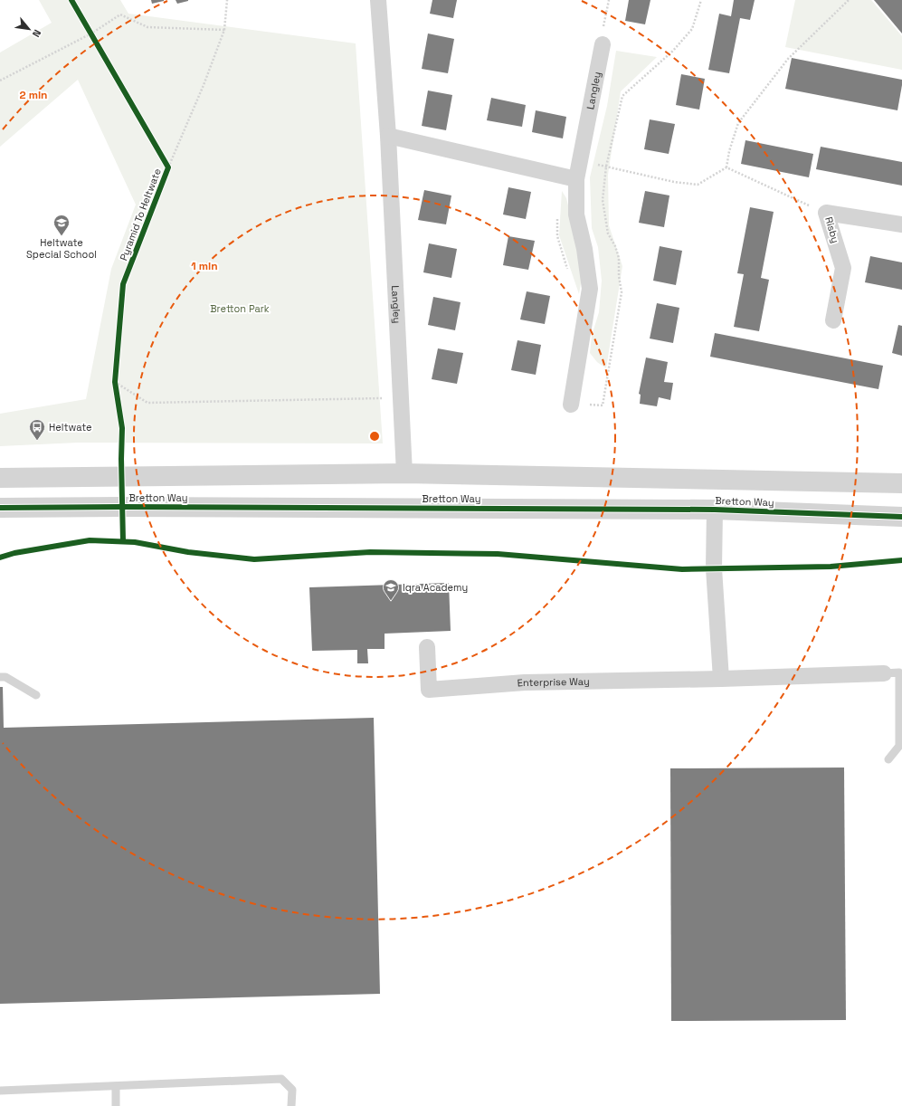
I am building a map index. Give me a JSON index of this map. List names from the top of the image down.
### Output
{
  "streets": {
    "street": [
      "Langley",
      "Risby",
      "Bretton Way",
      "Enterprise Way"
    ],
    "cycle path": ["Pyramid To Heltwate"]
  },
  "crossings": [
    ["Langley", "Bretton Way"]
  ],
  "parks": ["Bretton Park"],
  "places": {
    "school or university": ["Heltwate Special School", "Iqra Academy"],
    "bus stop": ["Heltwate"]
  },
  "north": "bottom right",
  "rings": ["2 min", "1 min"]
}
